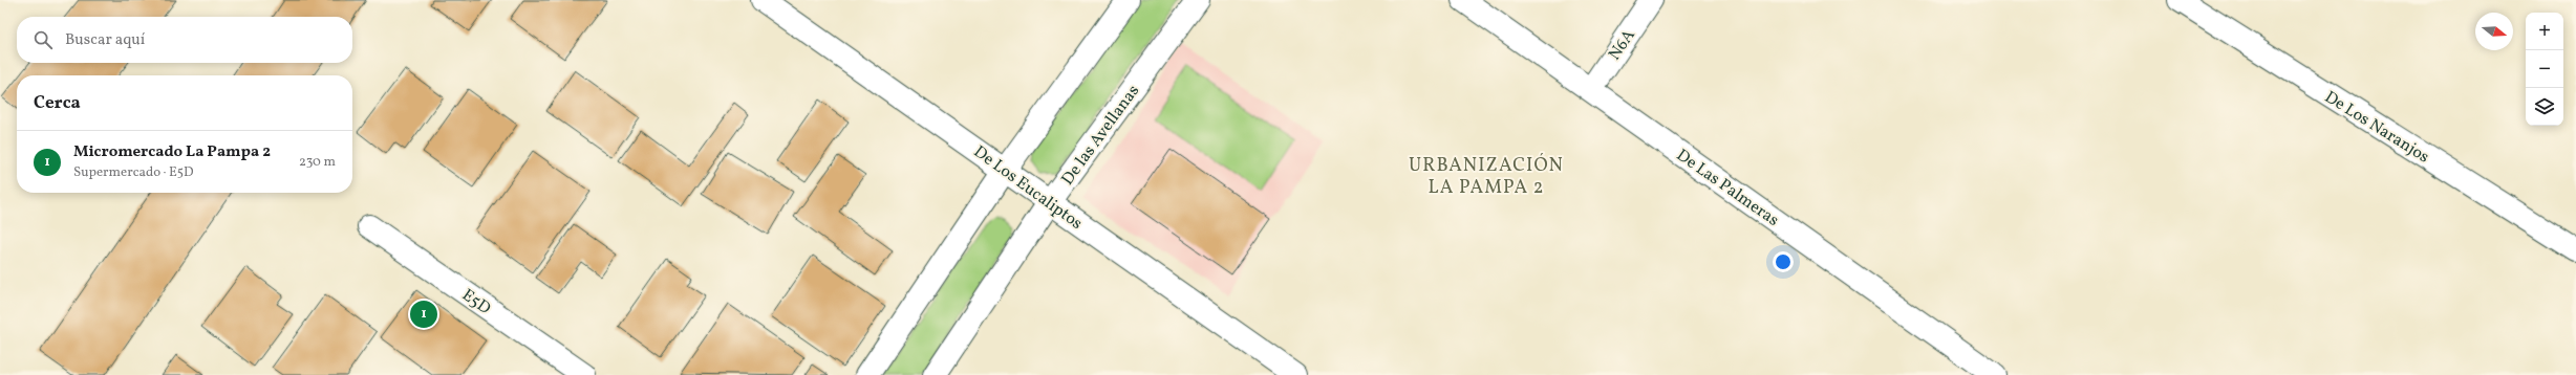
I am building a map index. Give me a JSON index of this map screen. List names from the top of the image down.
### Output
{
  "streets": {
    "street": [
      "N6A",
      "De Los Naranjos",
      "De las Avellanas",
      "De Los Eucaliptos",
      "De Las Palmeras",
      "E5D"
    ]
  },
  "crossings": [
    ["N6A", "De Las Palmeras"],
    ["De las Avellanas", "De Los Eucaliptos"]
  ],
  "districts": ["URBANIZACIÓN LA PAMPA 2"],
  "north": "right",
  "page": {
    "map_buttons": ["+", "−"],
    "search": "Buscar aquí",
    "heading": "Cerca",
    "list": [
      {
        "mark": "1",
        "name": "Micromercado La Pampa 2",
        "note": "Supermercado · E5D",
        "value": "230 m"
      }
    ],
    "pins": "1"
  }
}
